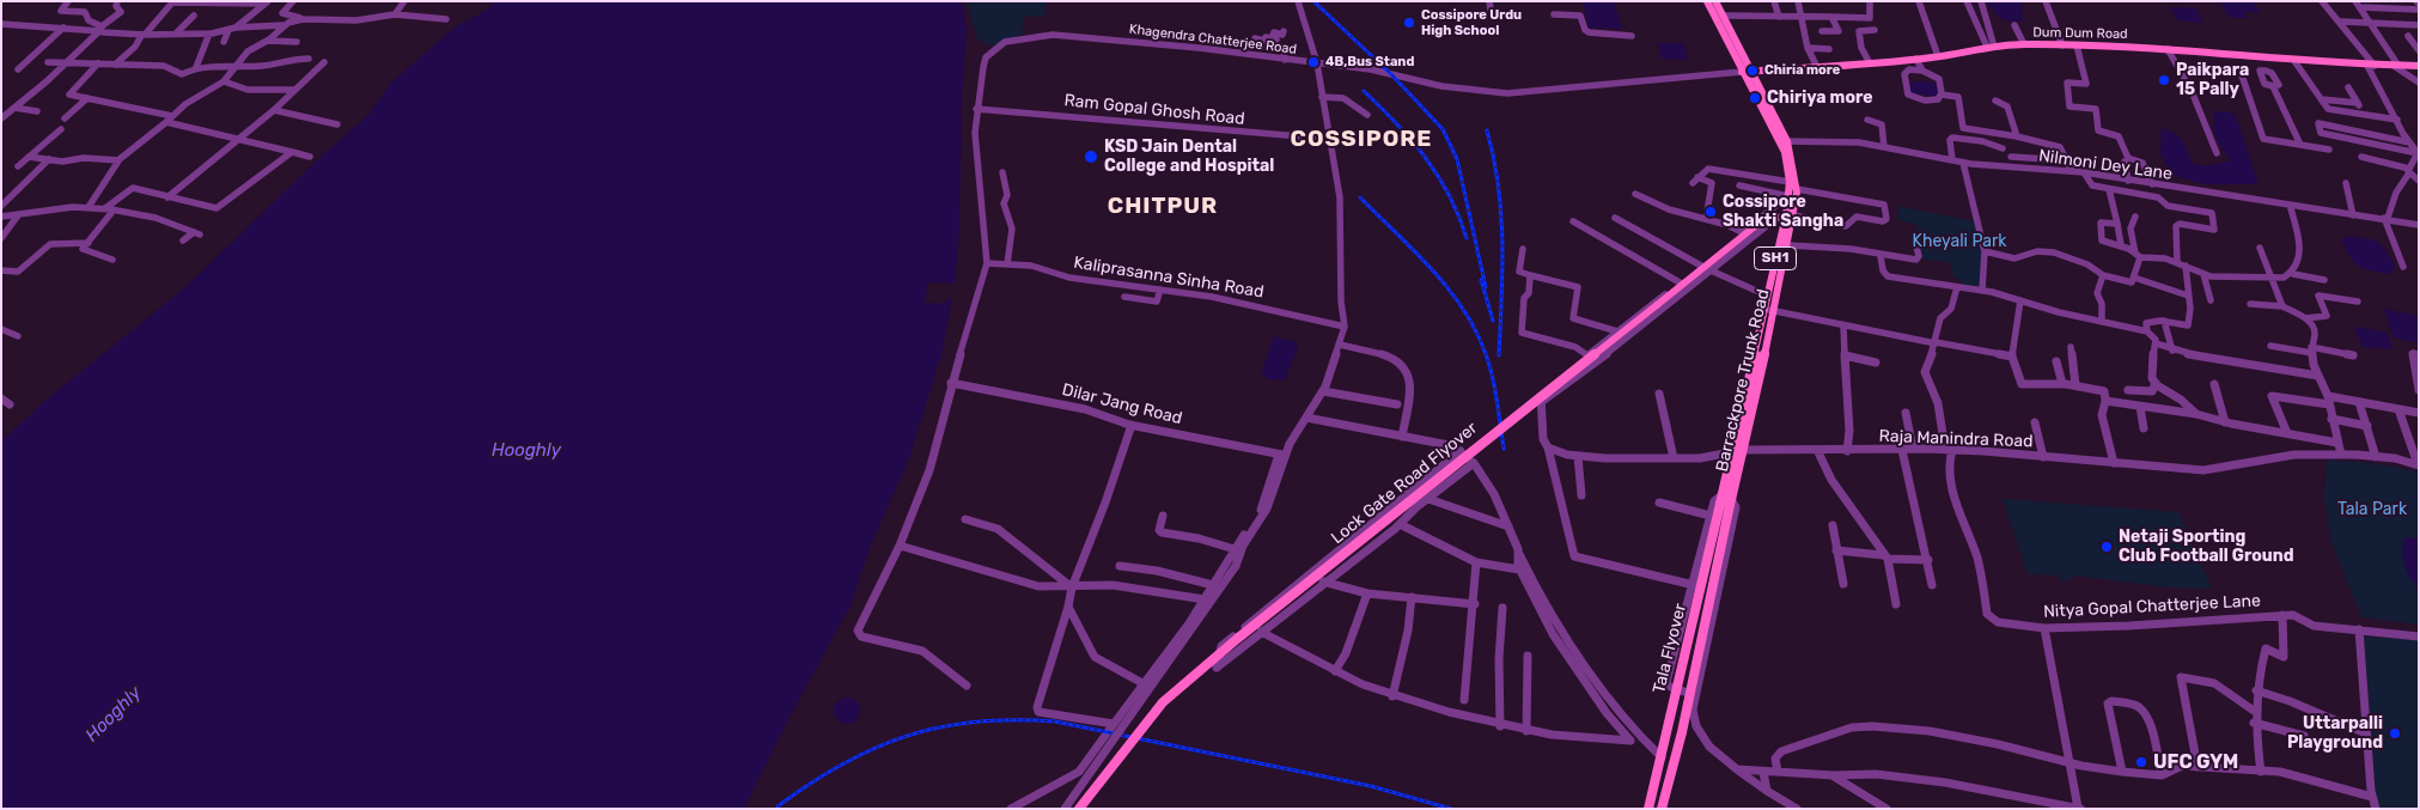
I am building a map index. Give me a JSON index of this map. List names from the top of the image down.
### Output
{
  "streets": {
    "main road": [
      "Dum Dum Road",
      "SH1",
      "Barrackpore Trunk Road",
      "Lock Gate Road Flyover",
      "Tala Flyover"
    ],
    "street": [
      "Khagendra Chatterjee Road",
      "Ram Gopal Ghosh Road",
      "Nilmoni Dey Lane",
      "Kaliprasanna Sinha Road",
      "Dilar Jang Road",
      "Raja Manindra Road",
      "Nitya Gopal Chatterjee Lane"
    ]
  },
  "crossings": [
    ["Dum Dum Road", "Khagendra Chatterjee Road"],
    ["Dum Dum Road", "Barrackpore Trunk Road"],
    ["Khagendra Chatterjee Road", "Ram Gopal Ghosh Road"],
    ["Khagendra Chatterjee Road", "Kaliprasanna Sinha Road"],
    ["Khagendra Chatterjee Road", "Barrackpore Trunk Road"],
    ["Nilmoni Dey Lane", "Barrackpore Trunk Road"],
    ["Barrackpore Trunk Road", "Raja Manindra Road"],
    ["Barrackpore Trunk Road", "Lock Gate Road Flyover"],
    ["Barrackpore Trunk Road", "Tala Flyover"],
    ["Raja Manindra Road", "Nitya Gopal Chatterjee Lane"]
  ],
  "districts": ["COSSIPORE", "CHITPUR"],
  "water": ["Hooghly"],
  "parks": ["Kheyali Park", "Tala Park"],
  "places": [
    "Cossipore Urdu High School",
    "4B,Bus Stand",
    "Chiria more",
    "Paikpara 15 Pally",
    "Chiriya more",
    "KSD Jain Dental College and Hospital",
    "Cossipore Shakti Sangha",
    "Netaji Sporting Club Football Ground",
    "Uttarpalli Playground",
    "UFC GYM"
  ]
}
